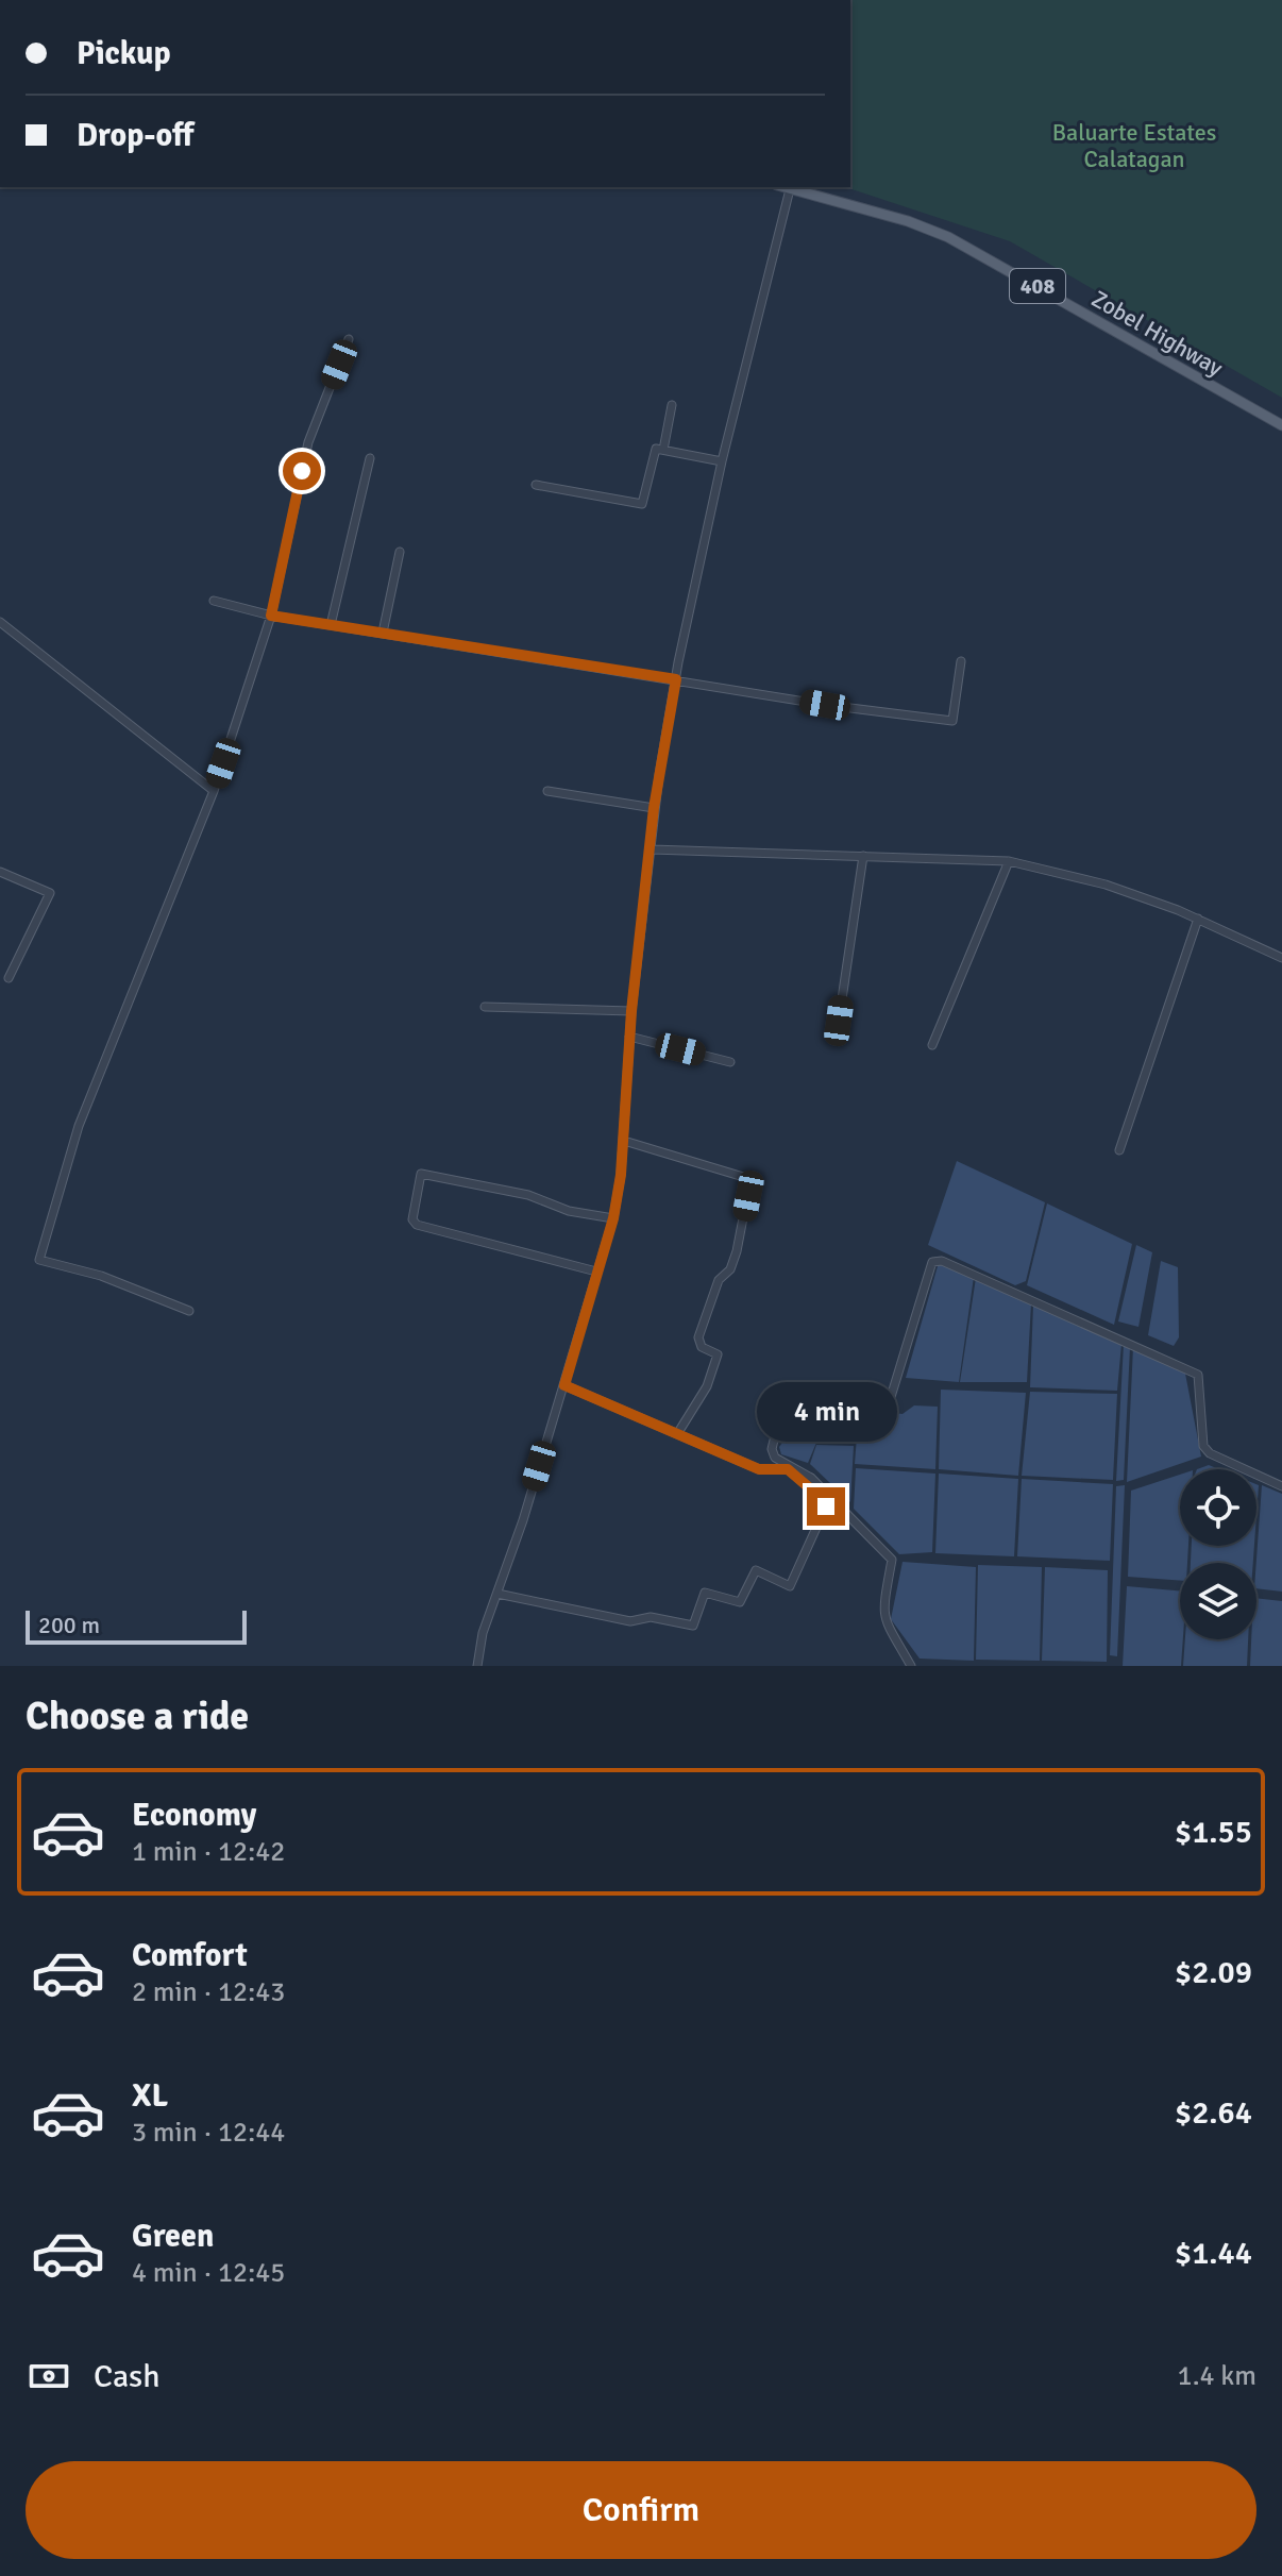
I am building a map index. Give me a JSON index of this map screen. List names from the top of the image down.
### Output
{
  "streets": {
    "main road": ["408", "Zobel Highway"]
  },
  "parks": ["Baluarte Estates Calatagan"],
  "scale_bar": "200 m",
  "page": {
    "banner": ["Pickup", "Drop-off"],
    "bubble": "4 min",
    "scale": "200 m",
    "heading": "Choose a ride",
    "list": [
      {
        "name": "Economy",
        "note": "1 min · 12:42",
        "value": "$1.55"
      },
      {
        "name": "Comfort",
        "note": "2 min · 12:43",
        "value": "$2.09"
      },
      {
        "name": "XL",
        "note": "3 min · 12:44",
        "value": "$2.64"
      },
      {
        "name": "Green",
        "note": "4 min · 12:45",
        "value": "$1.44"
      }
    ],
    "pay": ["Cash", "1.4 km"],
    "buttons": "Confirm"
  }
}
